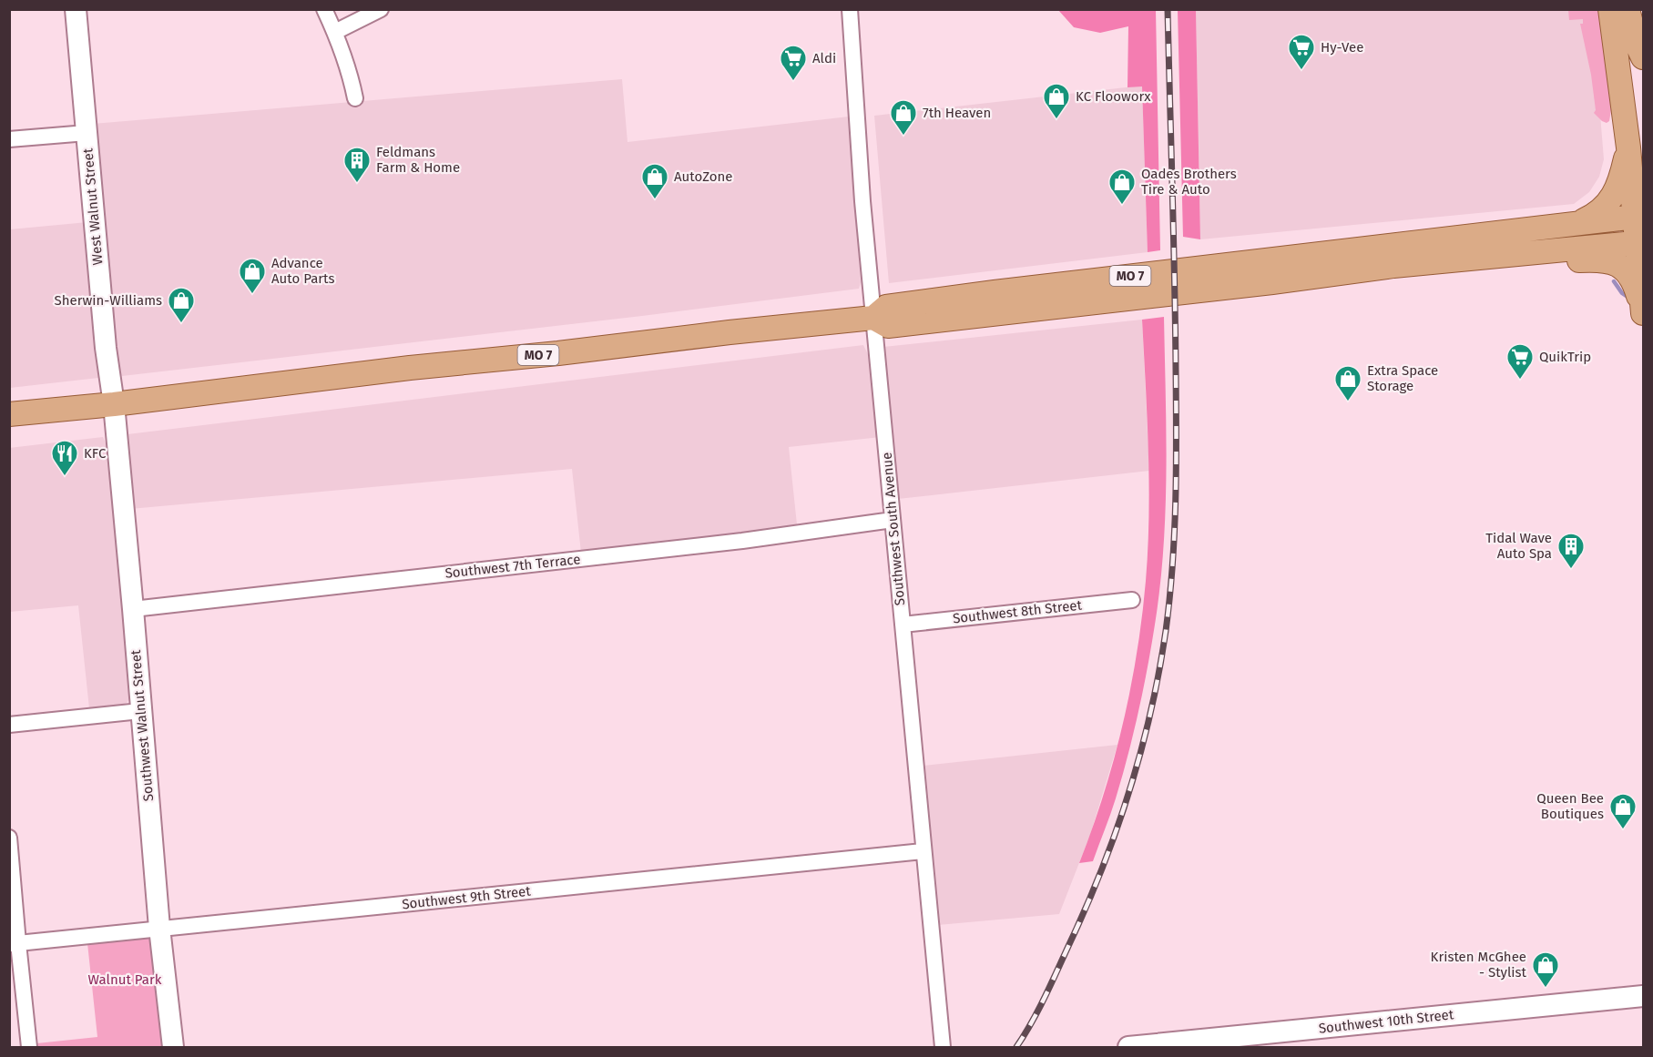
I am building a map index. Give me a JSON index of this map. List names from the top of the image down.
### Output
{
  "streets": {
    "main road": ["MO 7"],
    "street": [
      "West Walnut Street",
      "Southwest South Avenue",
      "Southwest 7th Terrace",
      "Southwest 8th Street",
      "Southwest Walnut Street",
      "Southwest 9th Street",
      "Southwest 10th Street"
    ]
  },
  "crossings": [
    ["West Walnut Street", "MO 7"],
    ["West Walnut Street", "Southwest Walnut Street"],
    ["MO 7", "Southwest South Avenue"],
    ["MO 7", "Southwest Walnut Street"],
    ["Southwest South Avenue", "Southwest 7th Terrace"],
    ["Southwest South Avenue", "Southwest 8th Street"],
    ["Southwest South Avenue", "Southwest 9th Street"],
    ["Southwest 7th Terrace", "Southwest Walnut Street"],
    ["Southwest Walnut Street", "Southwest 9th Street"]
  ],
  "parks": ["Walnut Park"],
  "places": {
    "supermarket": ["Hy-Vee", "Aldi", "QuikTrip"],
    "shop": [
      "KC Flooworx",
      "7th Heaven",
      "AutoZone",
      "Oades Brothers Tire & Auto",
      "Advance Auto Parts",
      "Sherwin-Williams",
      "Extra Space Storage",
      "Queen Bee Boutiques",
      "Kristen McGhee - Stylist"
    ],
    "building": ["Feldmans Farm & Home", "Tidal Wave Auto Spa"],
    "restaurant": ["KFC"]
  }
}
